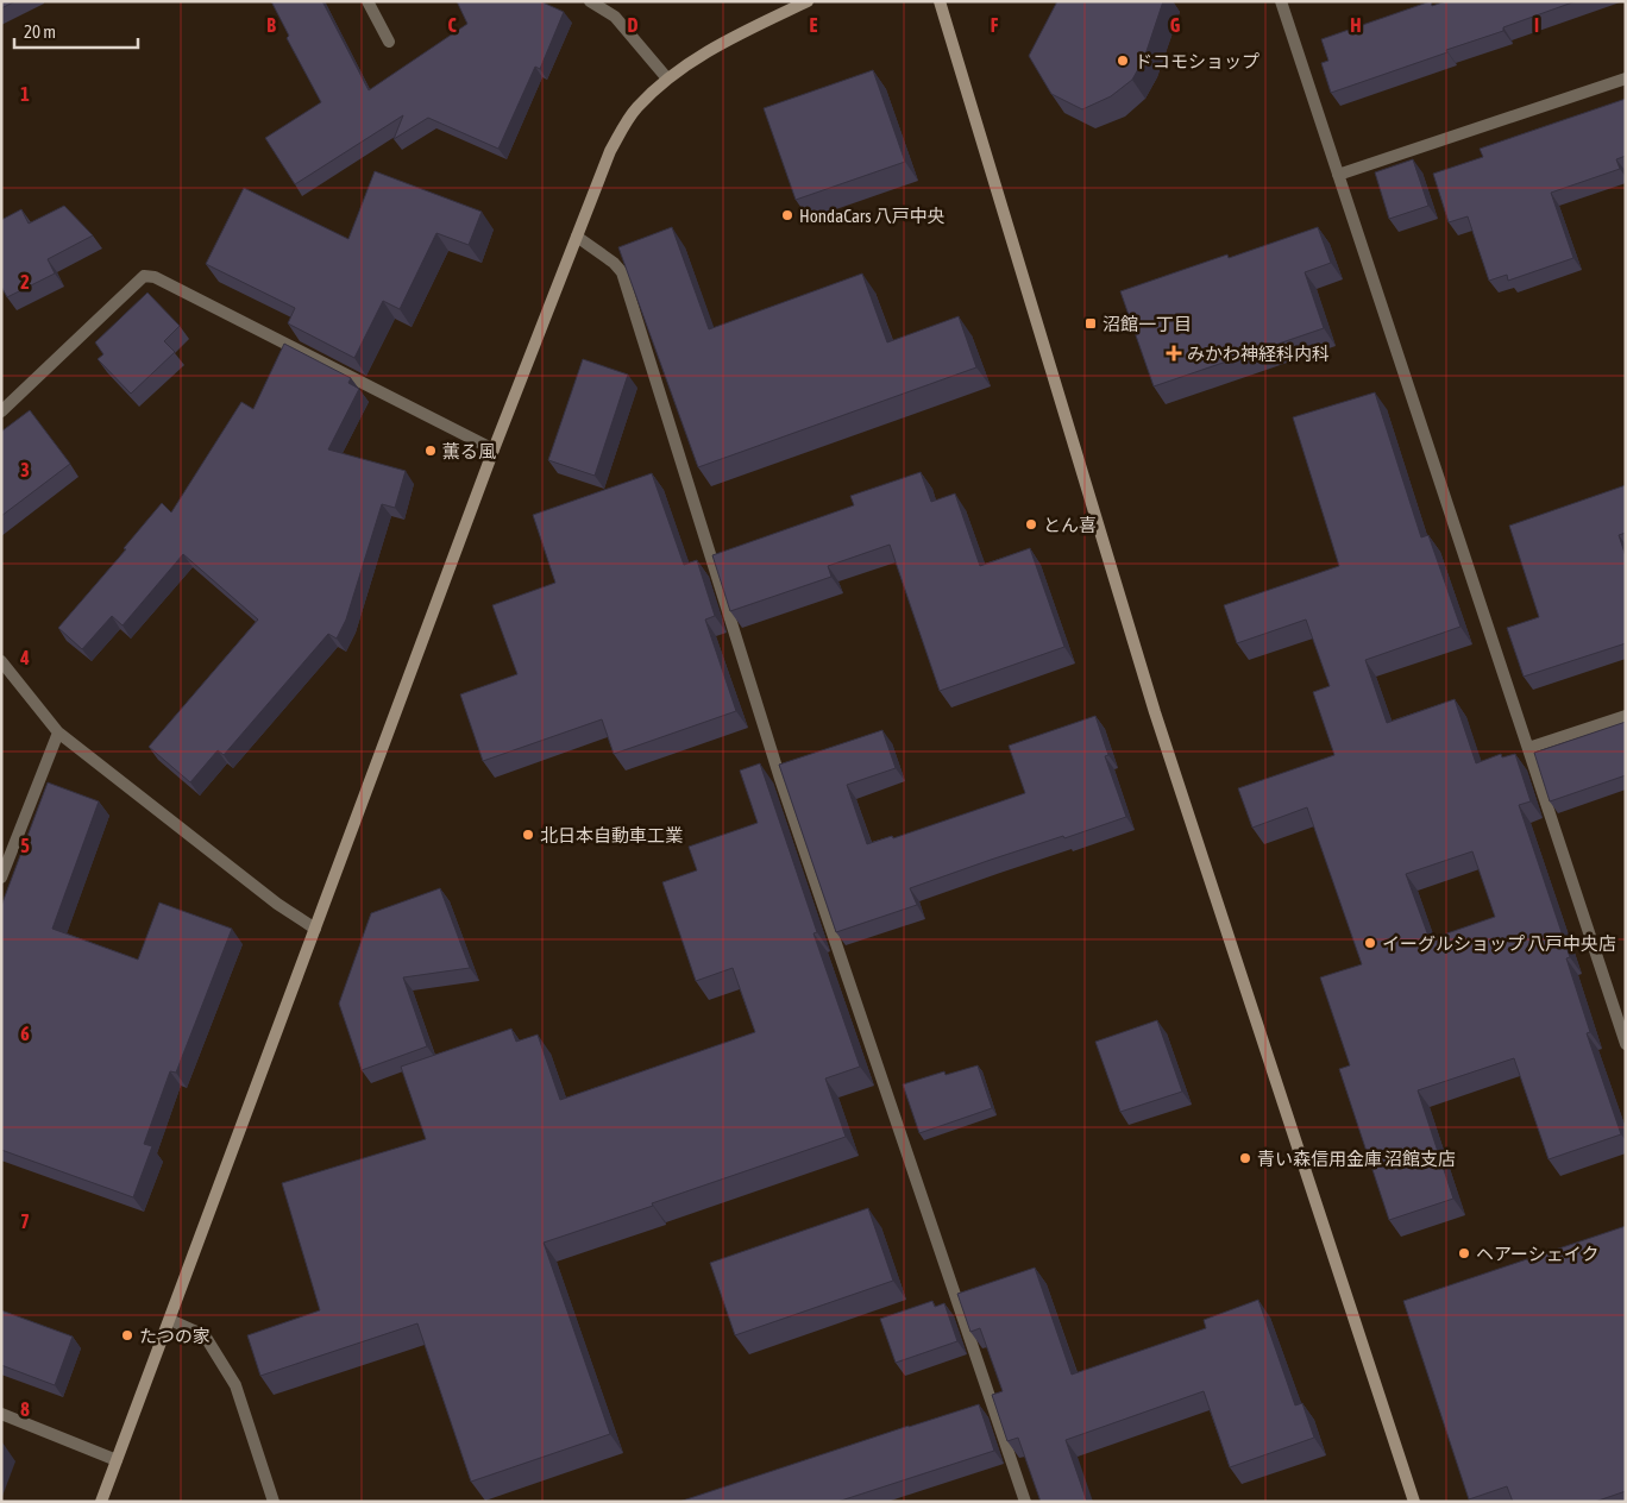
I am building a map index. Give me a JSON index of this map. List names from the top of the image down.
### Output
{
  "places": {
    "other": [
      "ドコモショップ",
      "HondaCars 八戸中央",
      "薫る風",
      "とん喜",
      "北日本自動車工業",
      "イーグルショップ 八戸中央店",
      "青い森信用金庫 沼館支店",
      "ヘアーシェイク",
      "たつの家"
    ],
    "transit": ["沼館一丁目"],
    "health": ["みかわ神経科内科"]
  },
  "scale_bar": "20 m",
  "grid": {
    "columns": [
      "B",
      "C",
      "D",
      "E",
      "F",
      "G",
      "H",
      "I"
    ],
    "rows": [
      "1",
      "2",
      "3",
      "4",
      "5",
      "6",
      "7",
      "8"
    ]
  }
}
